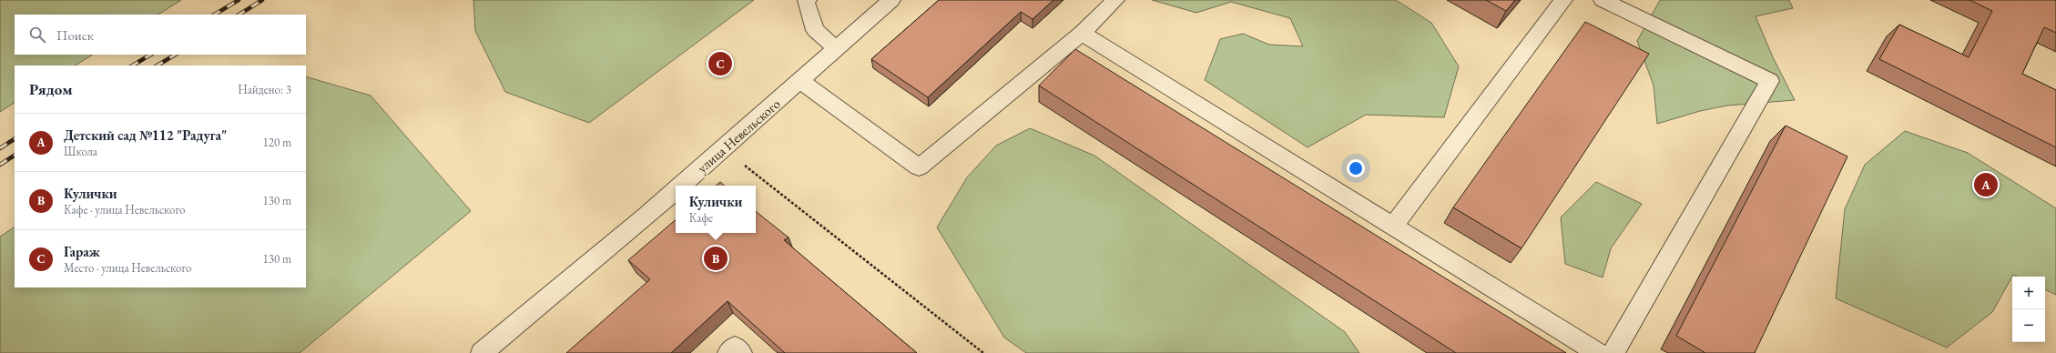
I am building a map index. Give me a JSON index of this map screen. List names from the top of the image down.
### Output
{
  "streets": {
    "street": ["улица Невельского"]
  },
  "page": {
    "search": "Поиск",
    "pins": ["C", "A", "B"],
    "heading": ["Рядом", "Найдено: 3"],
    "list": [
      {
        "mark": "A",
        "name": "Детский сад №112 \"Радуга\"",
        "note": "Школа",
        "value": "120 m"
      },
      {
        "mark": "B",
        "name": "Кулички",
        "note": "Кафе · улица Невельского",
        "value": "130 m"
      },
      {
        "mark": "C",
        "name": "Гараж",
        "note": "Место · улица Невельского",
        "value": "130 m"
      }
    ],
    "popup": ["Кулички", "Кафе"],
    "map_buttons": ["+", "−"]
  }
}
